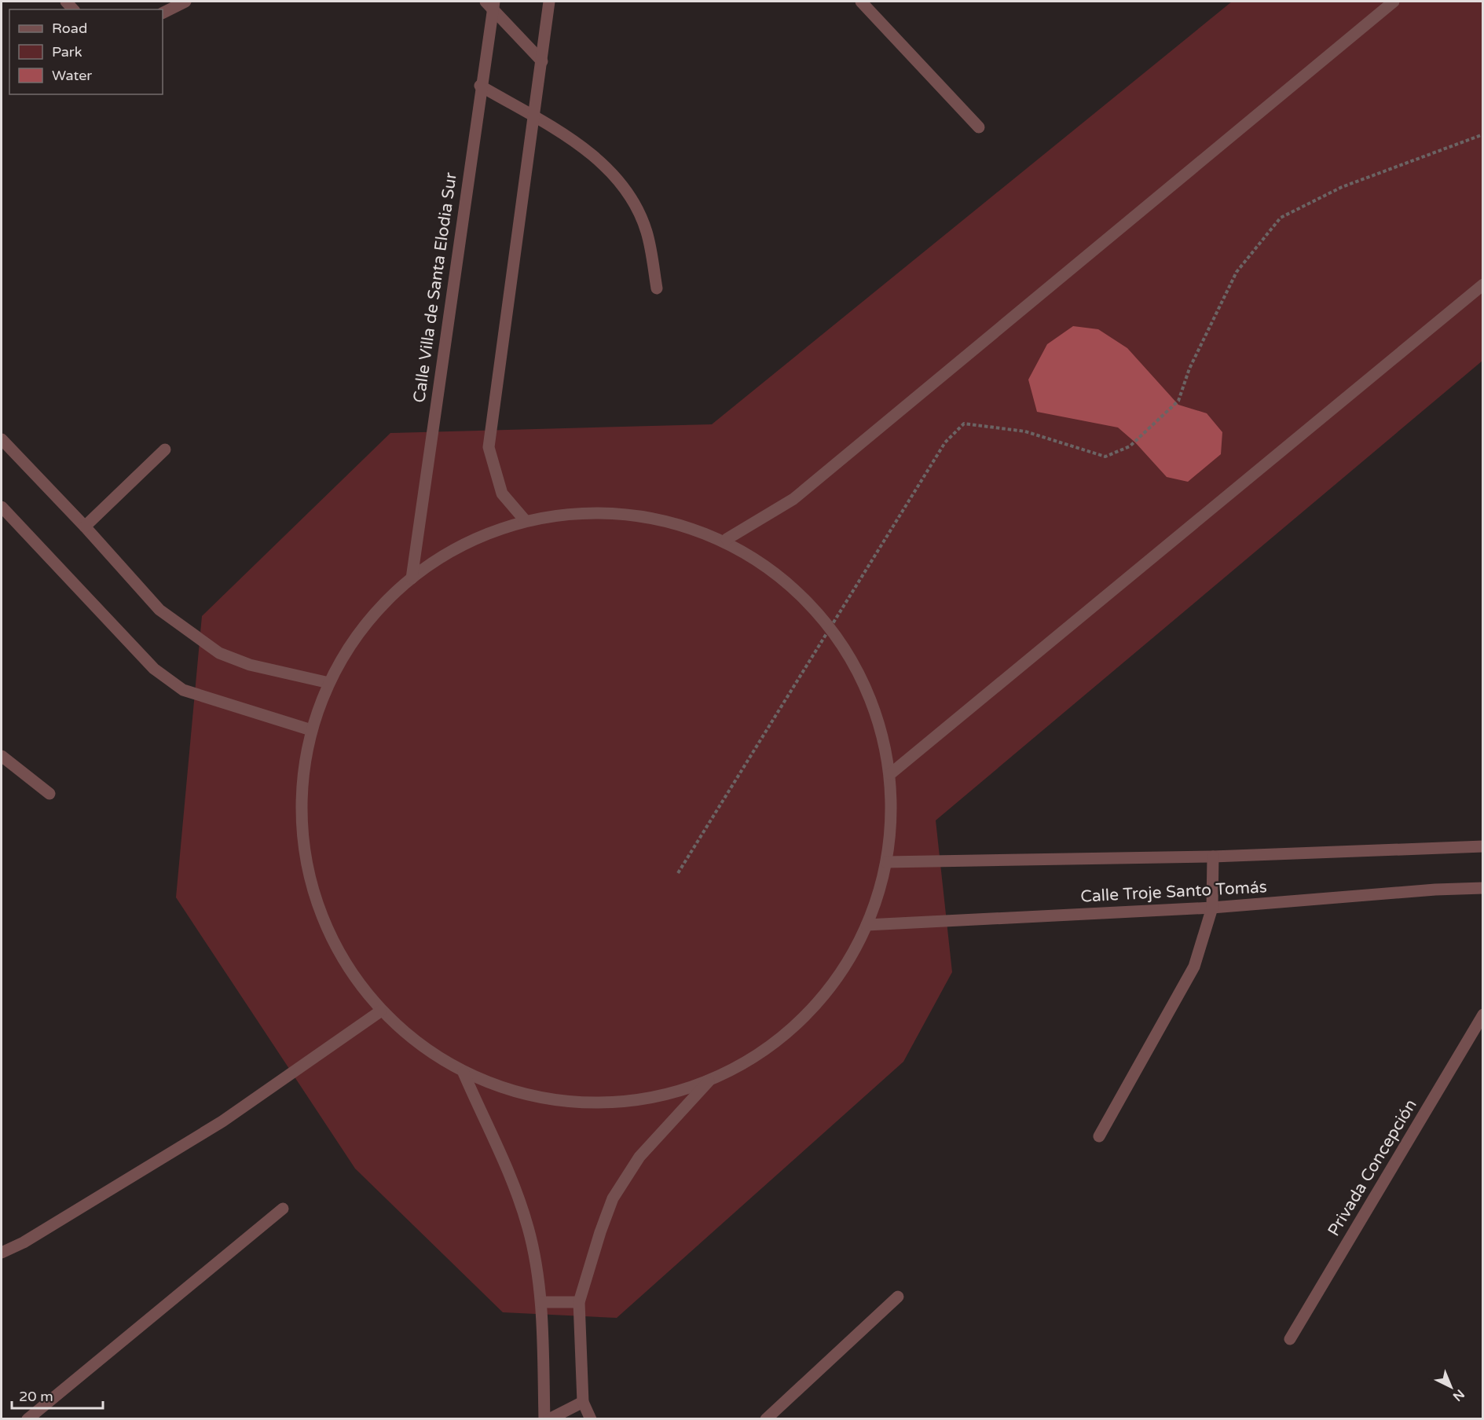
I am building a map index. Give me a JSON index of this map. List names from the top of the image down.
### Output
{
  "streets": {
    "street": ["Calle Villa de Santa Elodia Sur", "Calle Troje Santo Tomás", "Privada Concepción"]
  },
  "legend": ["Road", "Park", "Water"],
  "scale_bar": "20 m",
  "north": "bottom right"
}
